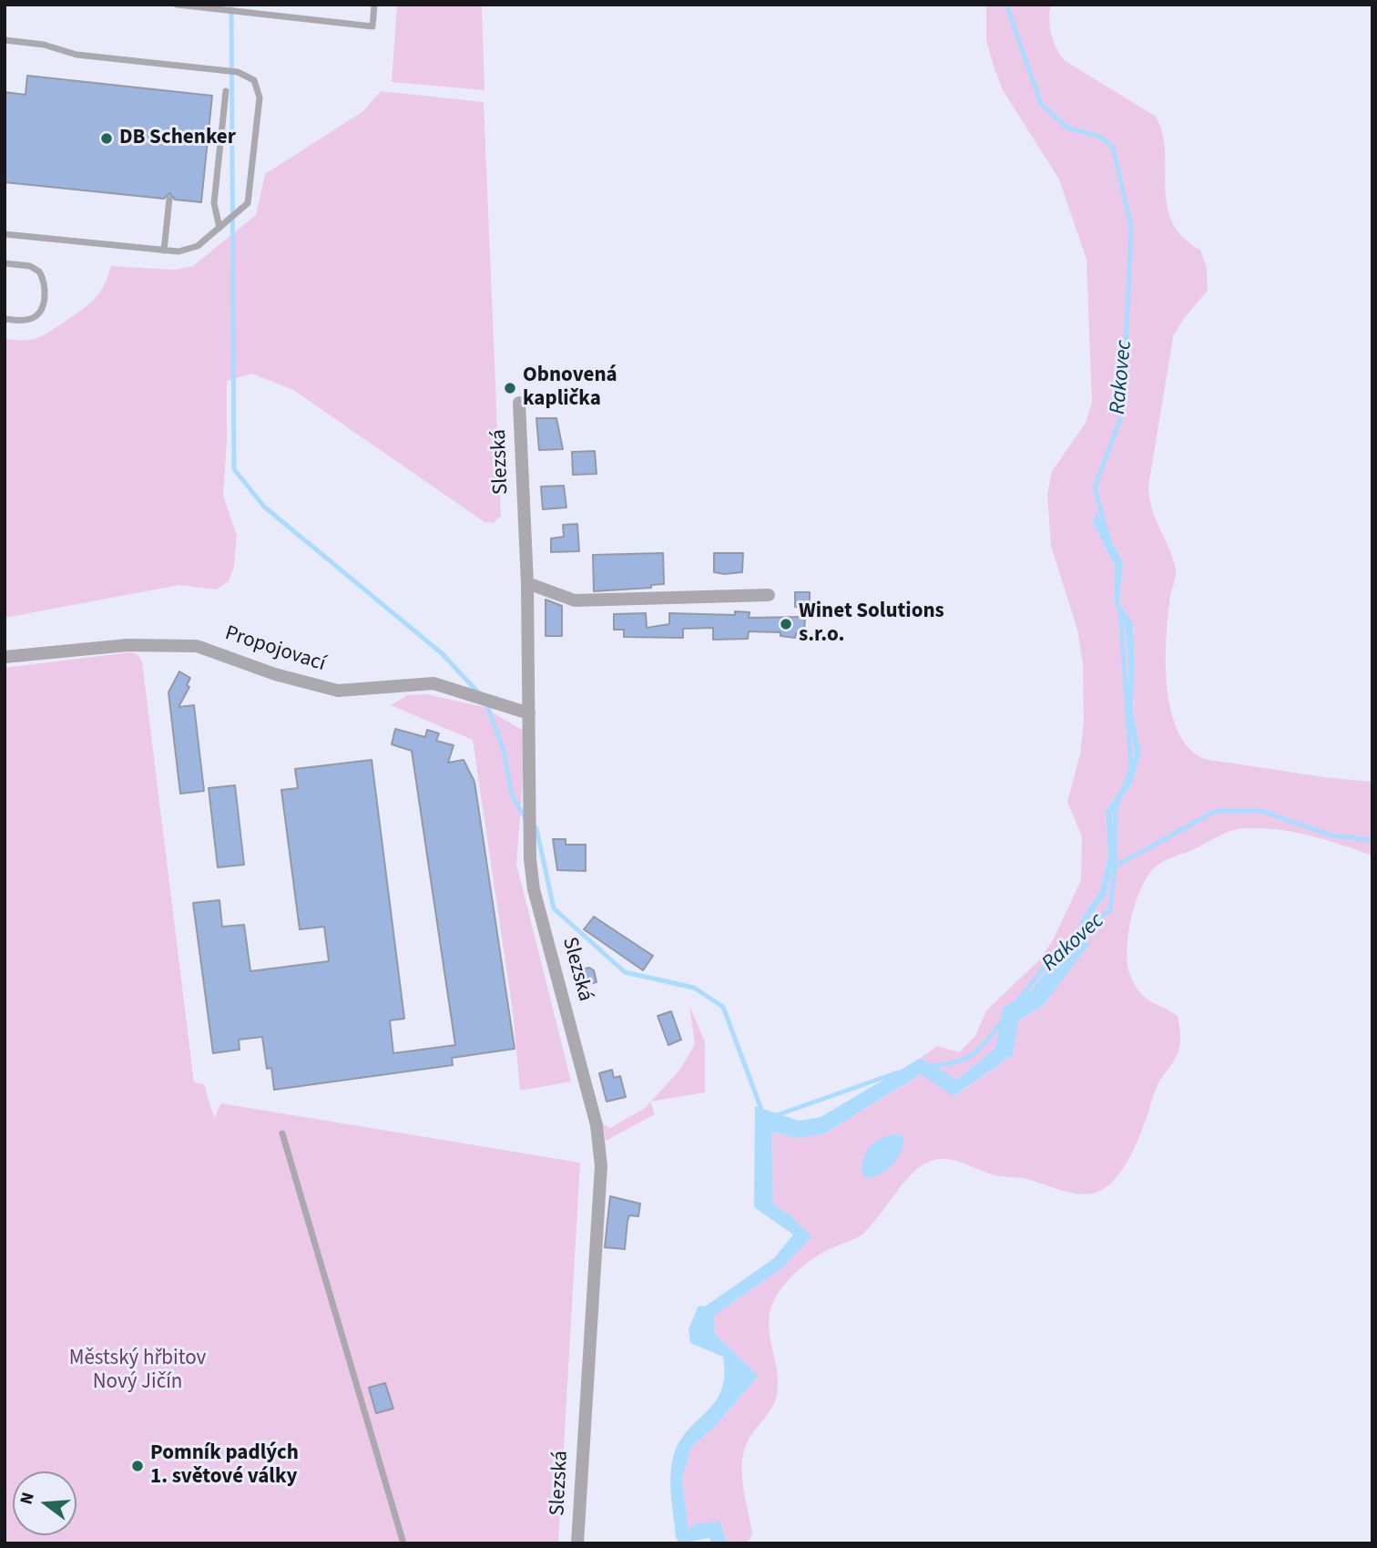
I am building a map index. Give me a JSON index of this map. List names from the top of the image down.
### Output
{
  "streets": {
    "street": ["Slezská", "Propojovací"]
  },
  "crossings": [
    ["Slezská", "Propojovací"]
  ],
  "water": ["Rakovec"],
  "parks": ["Městský hřbitov Nový Jičín"],
  "places": [
    "DB Schenker",
    "Obnovená kaplička",
    "Winet Solutions s.r.o.",
    "Pomník padlých 1. světové války"
  ],
  "north": "left"
}
